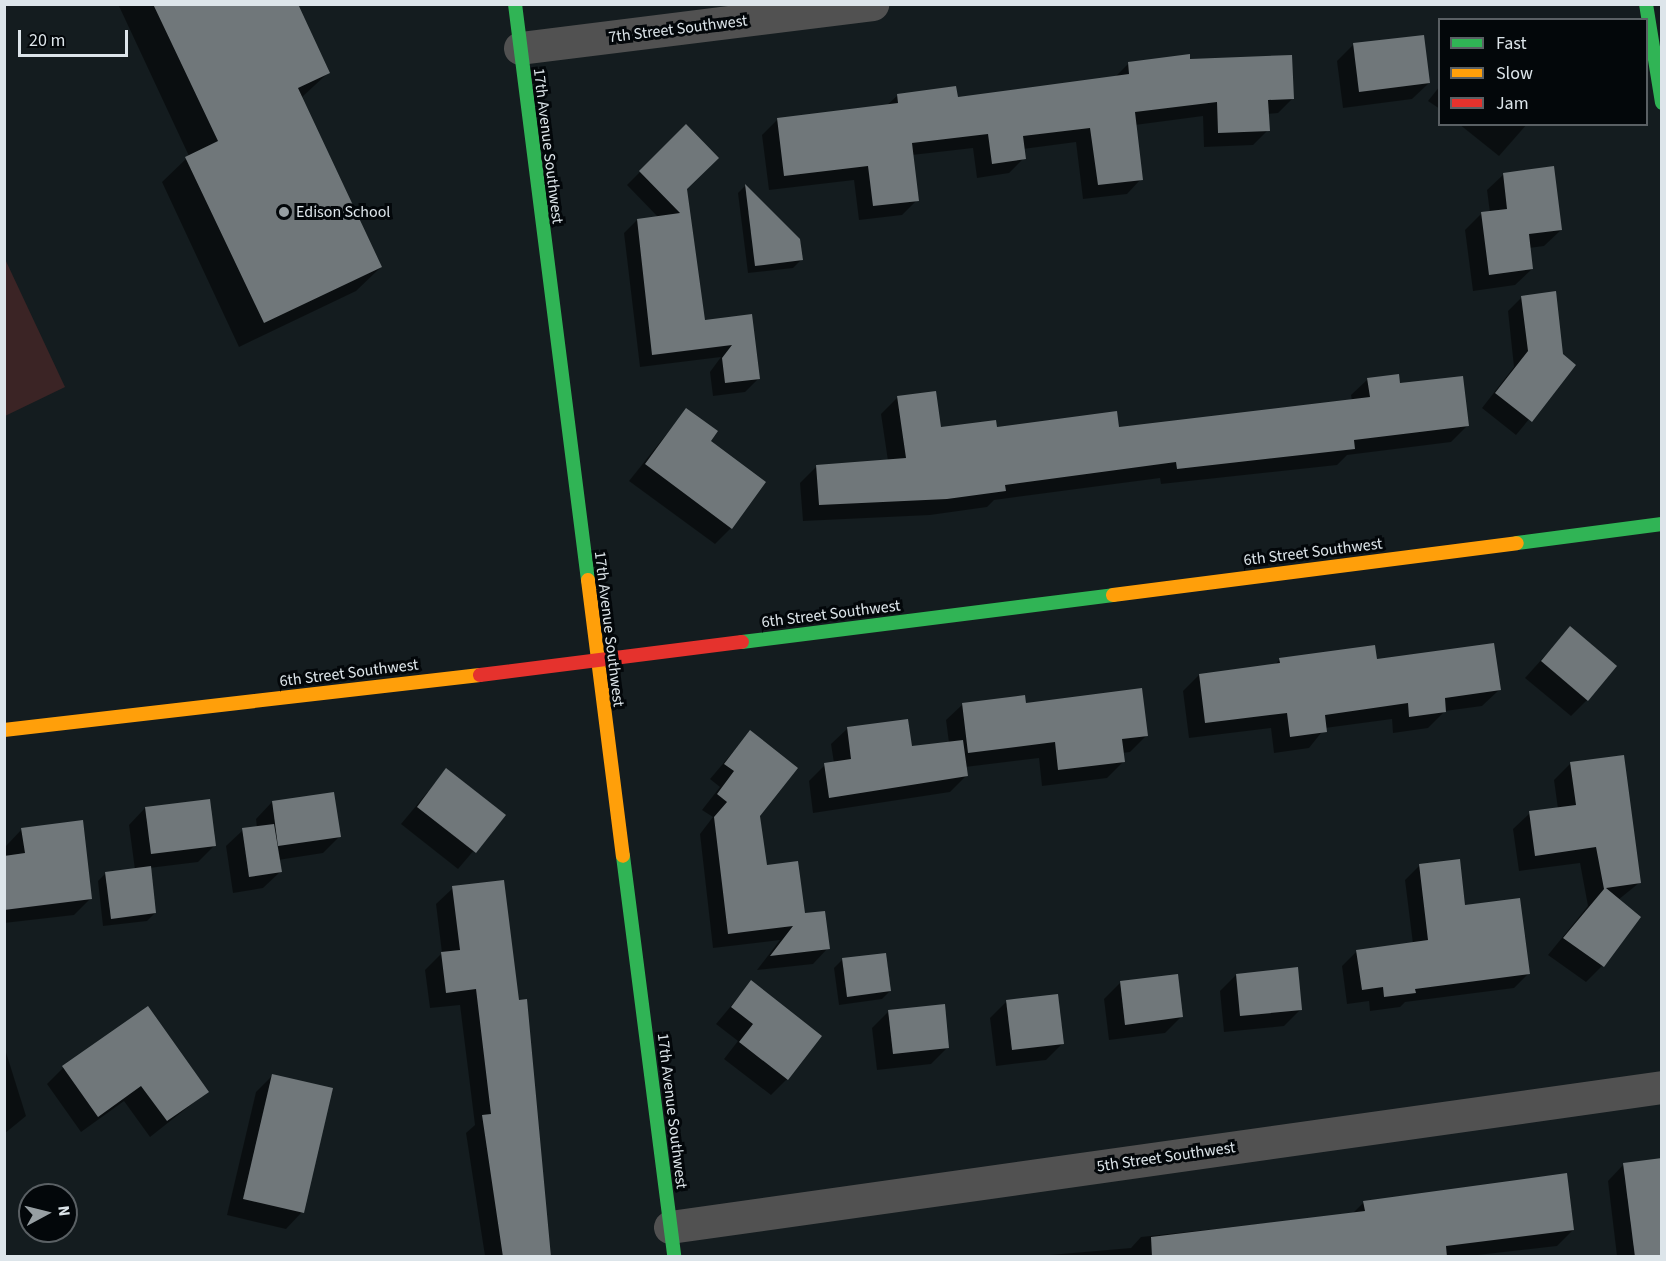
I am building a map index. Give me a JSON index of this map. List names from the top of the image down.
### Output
{
  "streets": {
    "street": [
      "7th Street Southwest",
      "17th Avenue Southwest",
      "6th Street Southwest",
      "5th Street Southwest"
    ]
  },
  "crossings": [
    ["7th Street Southwest", "17th Avenue Southwest"],
    ["17th Avenue Southwest", "6th Street Southwest"],
    ["17th Avenue Southwest", "5th Street Southwest"]
  ],
  "places": ["Edison School"],
  "legend": ["Fast", "Slow", "Jam"],
  "scale_bar": "20 m",
  "north": "right"
}
